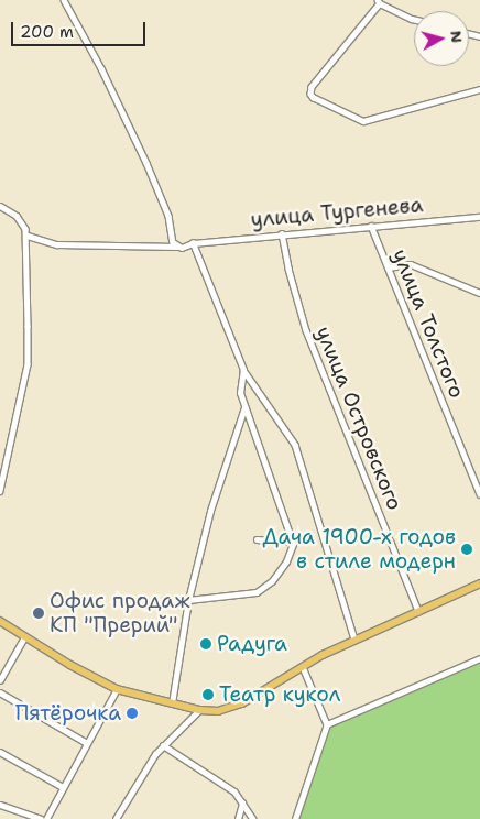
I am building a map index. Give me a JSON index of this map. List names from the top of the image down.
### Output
{
  "streets": {
    "street": ["улица Тургенева", "улица Толстого", "улица Островского"]
  },
  "crossings": [
    ["улица Тургенева", "улица Толстого"],
    ["улица Тургенева", "улица Островского"]
  ],
  "places": [
    "Дача 1900-х годов в стиле модерн",
    "Офис продаж КП \"Прерий\"",
    "Радуга",
    "Театр кукол",
    "Пятёрочка"
  ],
  "scale_bar": "200 m",
  "north": "right"
}
